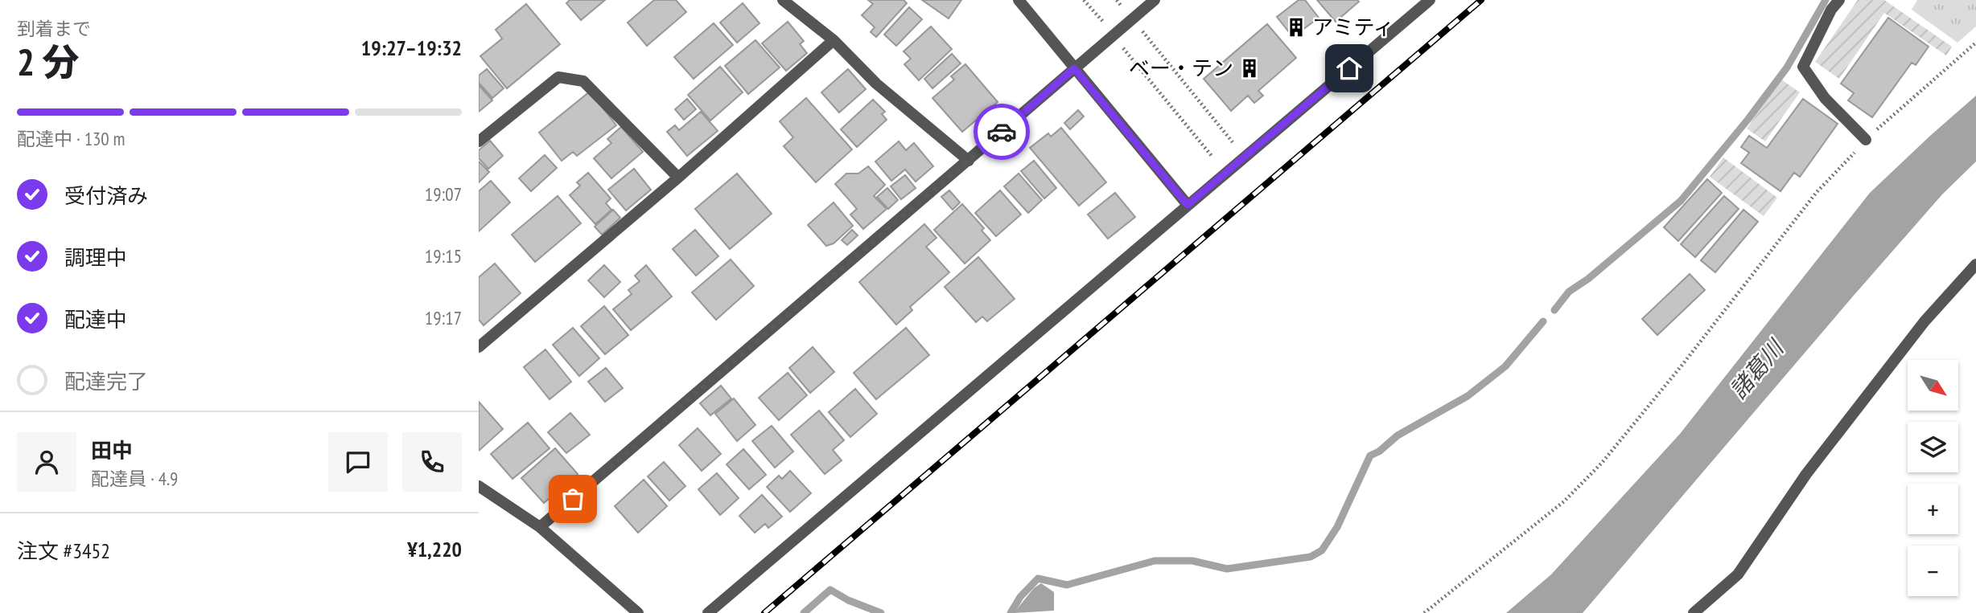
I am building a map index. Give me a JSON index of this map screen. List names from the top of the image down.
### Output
{
  "water": ["諸葛川"],
  "places": {
    "building": ["アミティ", "ベー・テン"]
  },
  "north": "bottom right",
  "page": {
    "heading": ["2 分", "到着まで", "19:27–19:32"],
    "panel": [
      "田中",
      "配達員 · 4.9",
      "注文 #3452",
      "¥1,220"
    ],
    "bar": "配達中 · 130 m",
    "list": [
      ["受付済み", "19:07"],
      ["調理中", "19:15"],
      ["配達中", "19:17"],
      "配達完了"
    ],
    "map_buttons": ["+", "−"]
  }
}
